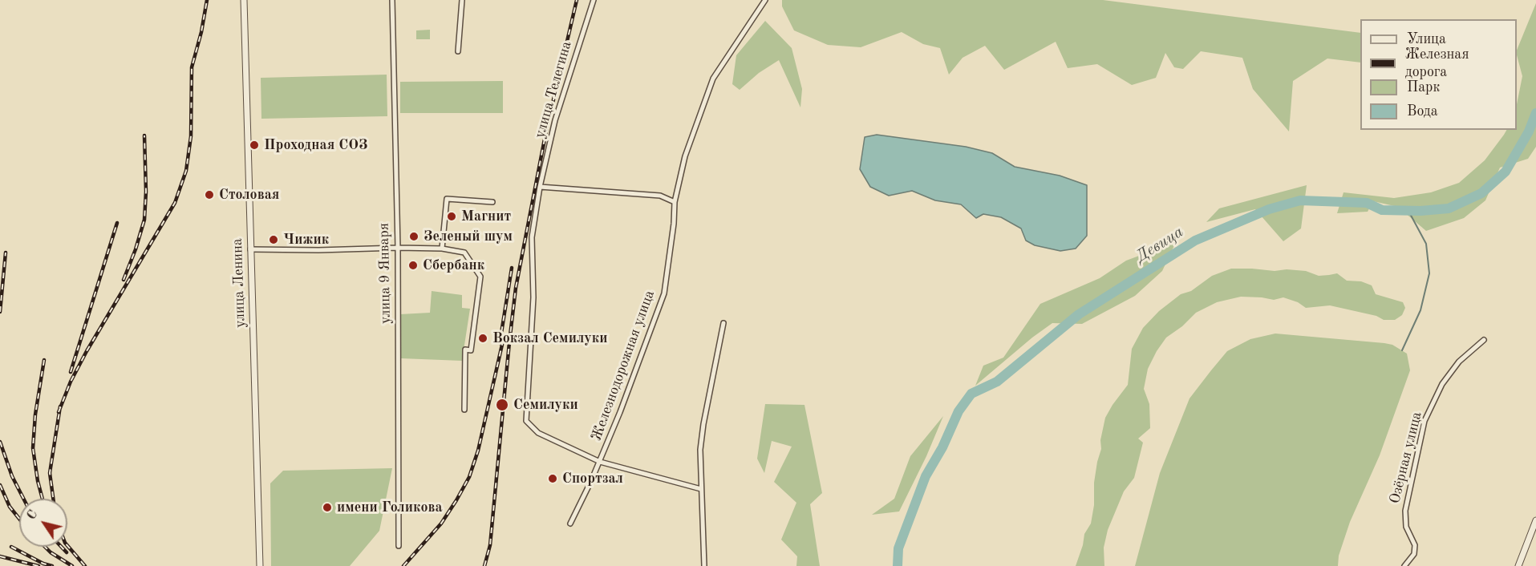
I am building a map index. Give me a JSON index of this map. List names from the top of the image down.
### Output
{
  "streets": {
    "street": [
      "улица Телегина",
      "улица 9 Января",
      "улица Ленина",
      "Железнодорожная улица",
      "Озёрная улица"
    ]
  },
  "crossings": [
    ["улица Телегина", "Железнодорожная улица"]
  ],
  "water": ["Девица"],
  "places": [
    "Проходная СОЗ",
    "Столовая",
    "Магнит",
    "Зеленый шум",
    "Чижик",
    "Сбербанк",
    "Вокзал Семилуки",
    "Семилуки",
    "Спортзал",
    "имени Голикова"
  ],
  "legend": [
    "Улица",
    "Железная дорога",
    "Парк",
    "Вода"
  ],
  "north": "top left"
}
